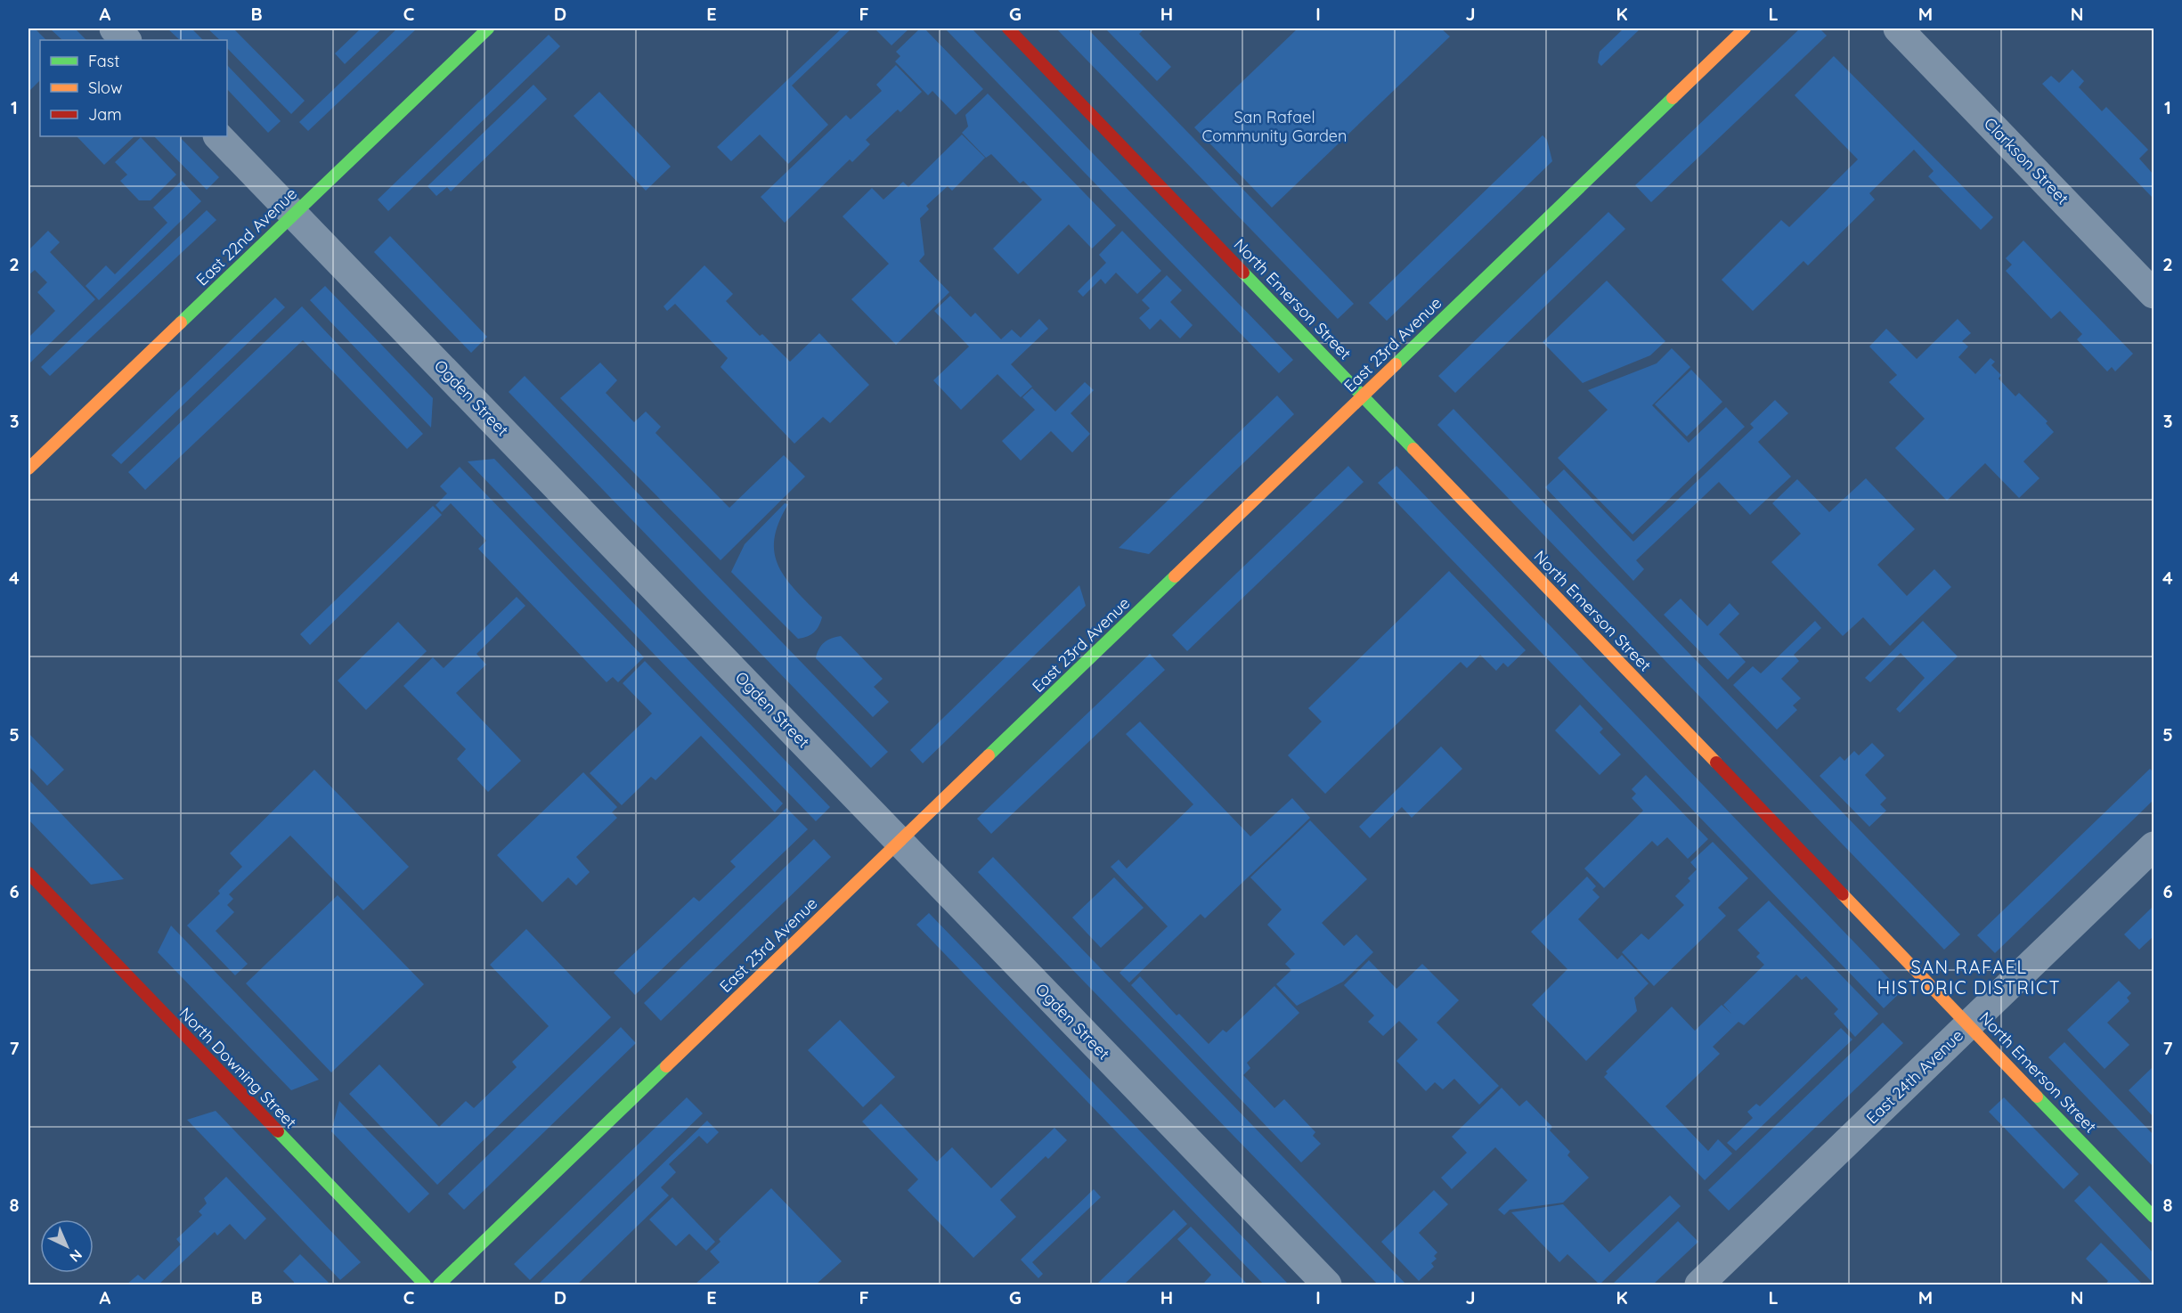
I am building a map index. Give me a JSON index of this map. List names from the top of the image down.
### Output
{
  "streets": {
    "street": [
      "Clarkson Street",
      "East 22nd Avenue",
      "North Emerson Street",
      "East 23rd Avenue",
      "Ogden Street",
      "North Downing Street",
      "East 24th Avenue"
    ]
  },
  "crossings": [
    ["East 22nd Avenue", "Ogden Street"],
    ["North Emerson Street", "East 23rd Avenue"],
    ["North Emerson Street", "East 24th Avenue"],
    ["East 23rd Avenue", "Ogden Street"]
  ],
  "districts": ["SAN RAFAEL HISTORIC DISTRICT"],
  "parks": ["San Rafael Community Garden"],
  "legend": ["Fast", "Slow", "Jam"],
  "north": "bottom right",
  "grid": {
    "columns": [
      "A",
      "B",
      "C",
      "D",
      "E",
      "F",
      "G",
      "H",
      "I",
      "J",
      "K",
      "L",
      "M",
      "N"
    ],
    "rows": [
      "1",
      "2",
      "3",
      "4",
      "5",
      "6",
      "7",
      "8"
    ]
  }
}
